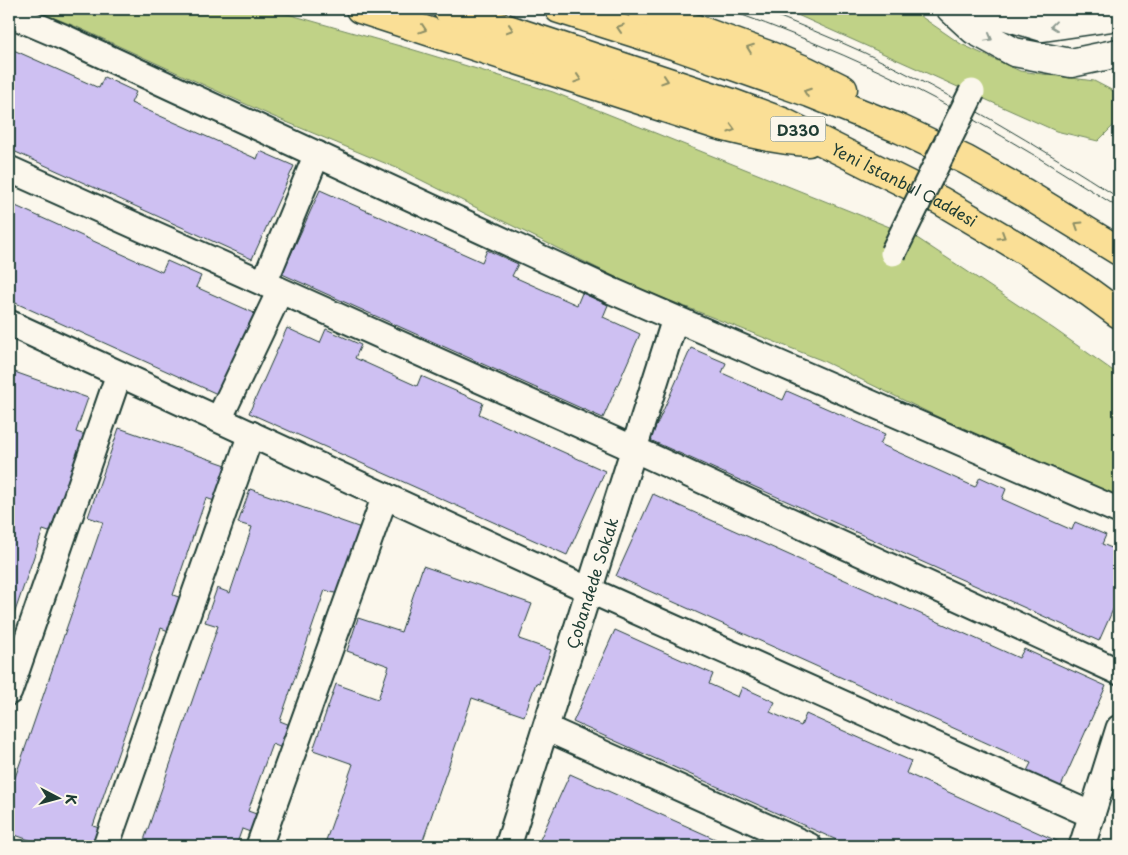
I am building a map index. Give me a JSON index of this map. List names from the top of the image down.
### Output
{
  "streets": {
    "highway": ["D330", "Yeni İstanbul Caddesi"],
    "street": ["Çobandede Sokak"]
  },
  "north": "right"
}
